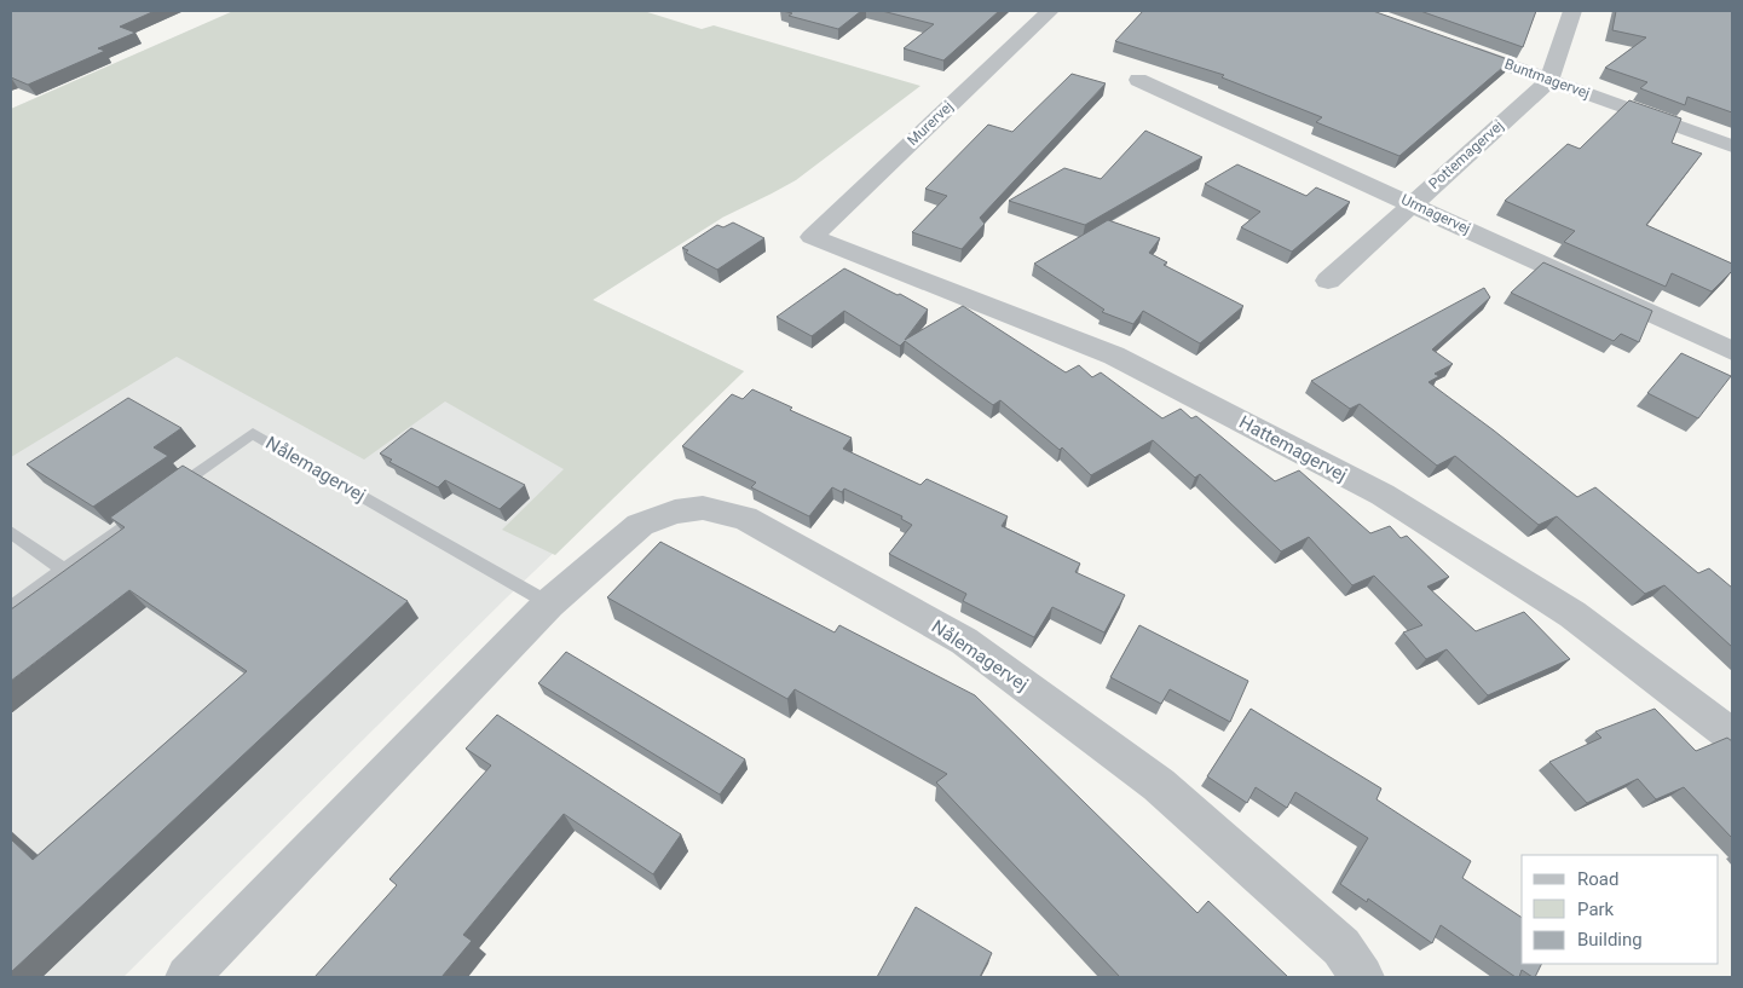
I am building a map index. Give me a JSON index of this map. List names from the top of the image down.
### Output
{
  "streets": {
    "street": [
      "Buntmagervej",
      "Murervej",
      "Pottemagervej",
      "Urmagervej",
      "Hattemagervej",
      "Nålemagervej"
    ]
  },
  "crossings": [
    ["Buntmagervej", "Pottemagervej"],
    ["Murervej", "Hattemagervej"],
    ["Pottemagervej", "Urmagervej"]
  ],
  "legend": ["Road", "Park", "Building"]
}
